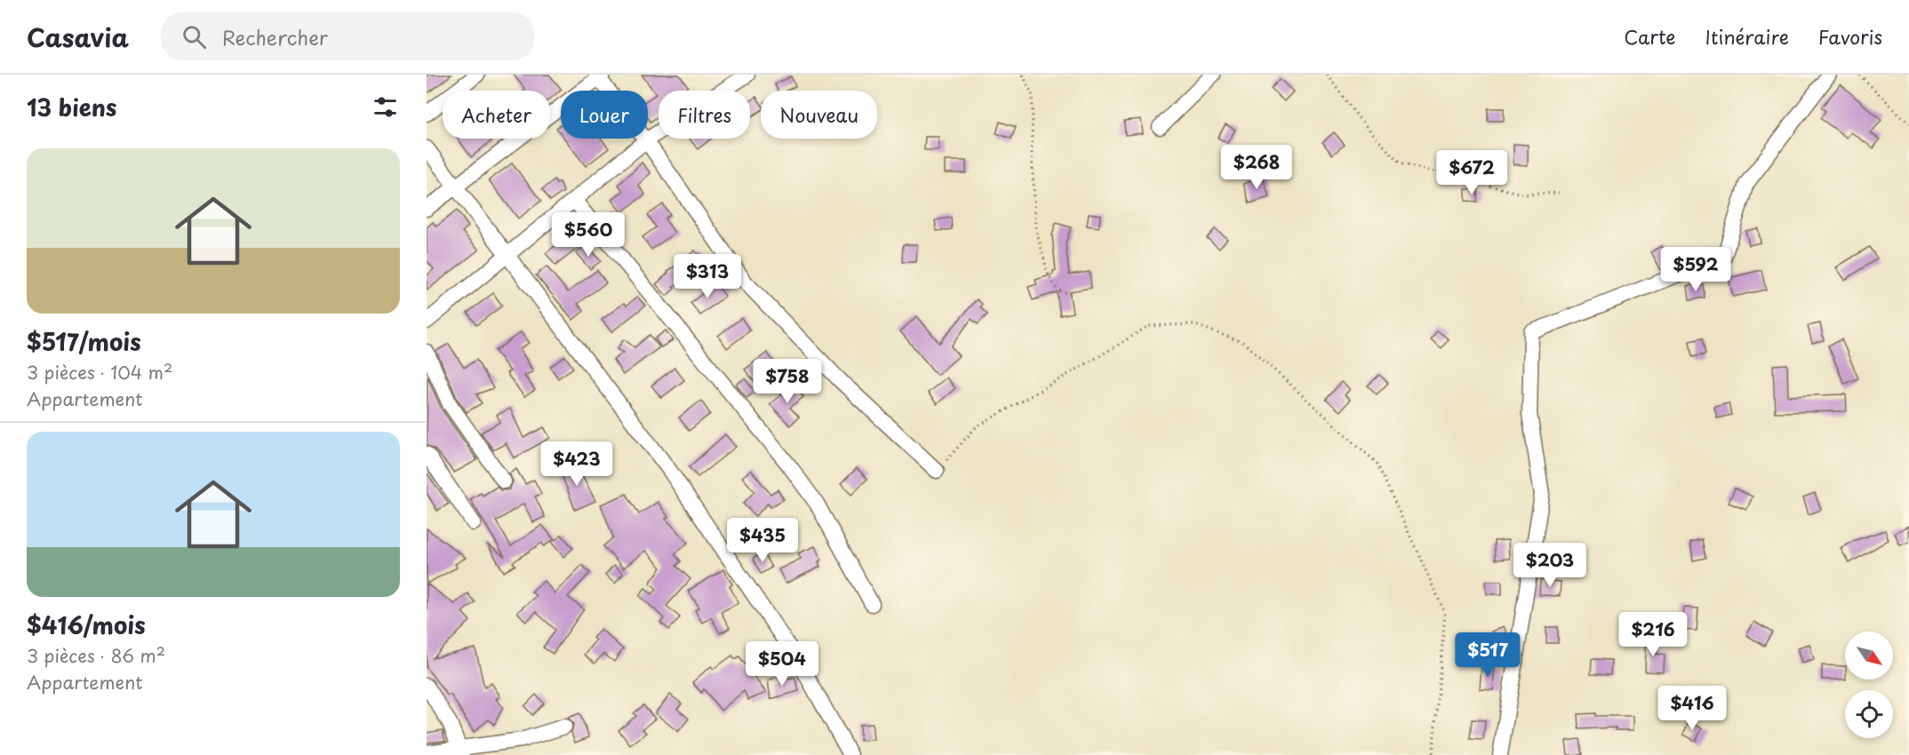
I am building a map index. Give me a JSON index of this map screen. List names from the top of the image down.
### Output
{
  "north": "bottom right",
  "page": {
    "header": "Casavia",
    "search": "Rechercher",
    "nav": ["Carte", "Itinéraire", "Favoris"],
    "heading": "13 biens",
    "chip": [
      "Acheter",
      "Louer",
      "Filtres",
      "Nouveau"
    ],
    "list": [
      {
        "name": "$517/mois",
        "note": "3 pièces · 104 m² · Appartement"
      },
      {
        "name": "$416/mois",
        "note": "3 pièces · 86 m² · Appartement"
      }
    ],
    "price": [
      "$268",
      "$672",
      "$560",
      "$592",
      "$313",
      "$758",
      "$423",
      "$435",
      "$203",
      "$216",
      "$517",
      "$504",
      "$416"
    ]
  }
}
